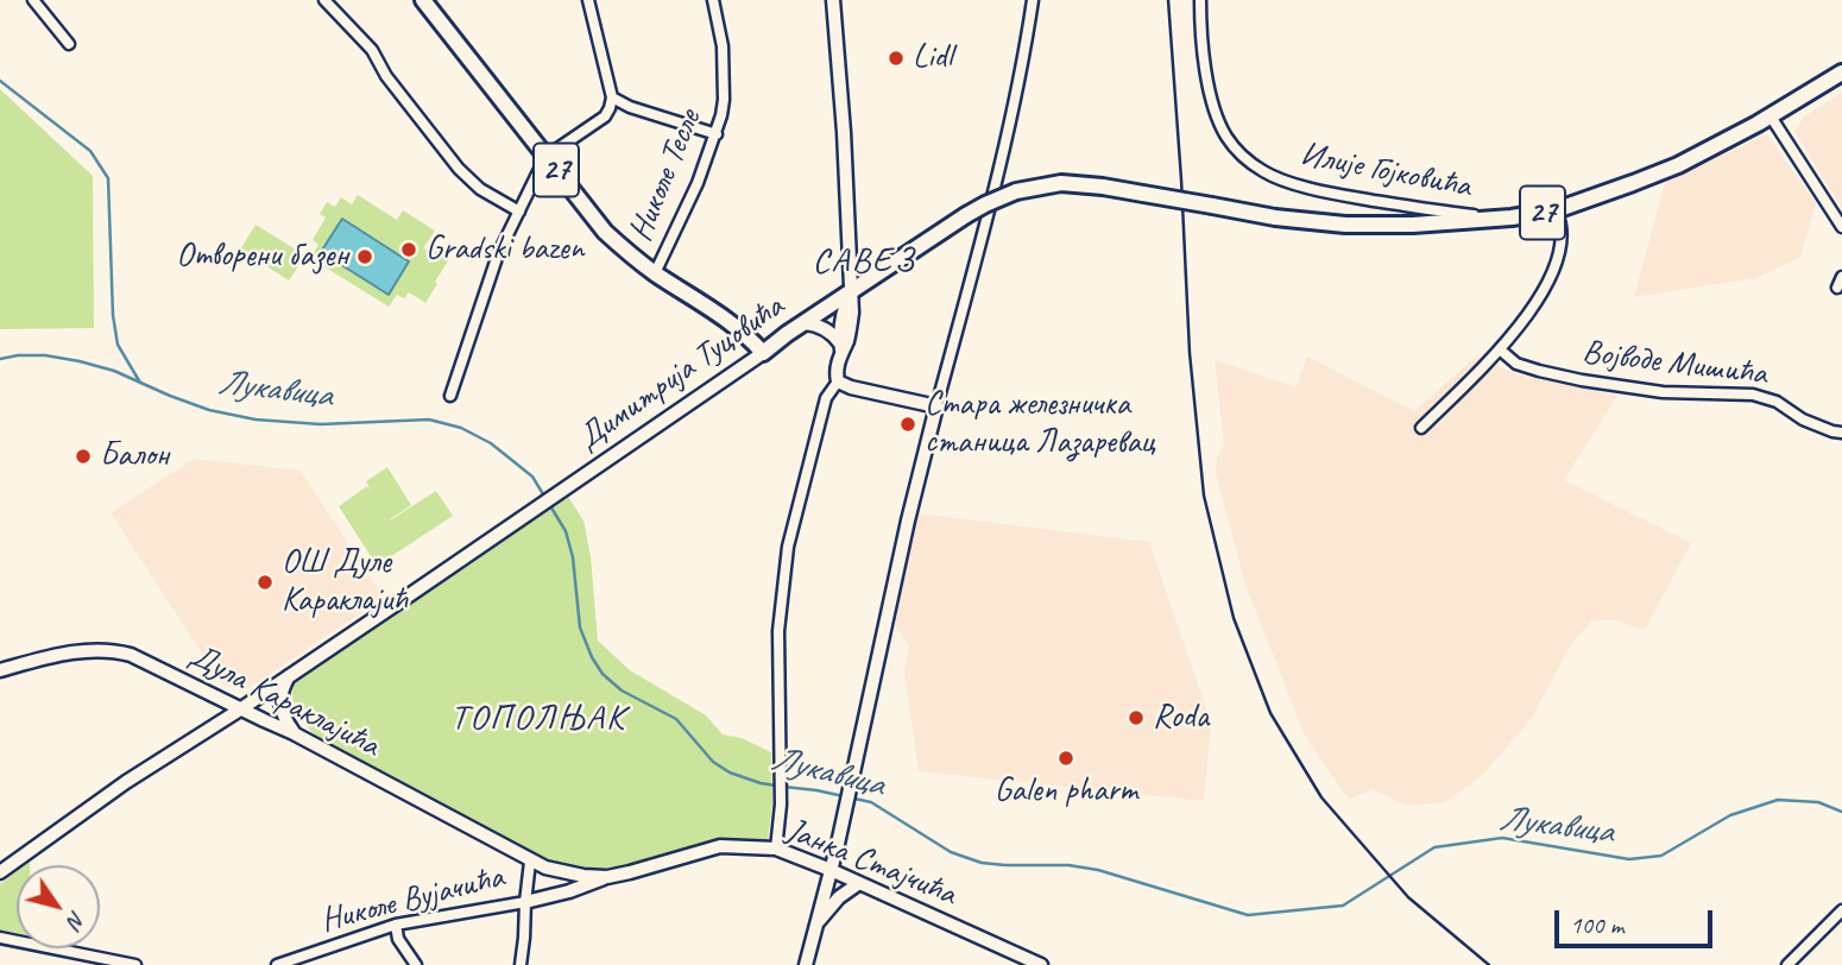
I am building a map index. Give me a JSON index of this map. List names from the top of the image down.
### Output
{
  "streets": {
    "main road": ["27", "Димитрија Туцовића"],
    "street": [
      "Илије Гојковића",
      "Николе Тесле",
      "Војводе Мишића",
      "Дула Караклајића",
      "Јанка Стајчића",
      "Николе Вујачића"
    ]
  },
  "crossings": [
    ["27", "Николе Тесле"],
    ["27", "Димитрија Туцовића"],
    ["Илије Гојковића", "Димитрија Туцовића"],
    ["Димитрија Туцовића", "Дула Караклајића"],
    ["Дула Караклајића", "Јанка Стајчића"],
    ["Дула Караклајића", "Николе Вујачића"],
    ["Јанка Стајчића", "Николе Вујачића"]
  ],
  "districts": ["САВЕЗ", "ТОПОЛЊАК"],
  "water": ["Лукавица"],
  "places": [
    "Lidl",
    "Gradski bazen",
    "Отворени базен",
    "Стара железничка станица Лазаревац",
    "Балон",
    "ОШ Дуле Караклајић",
    "Roda",
    "Galen pharm"
  ],
  "scale_bar": "100 m",
  "north": "bottom right"
}
